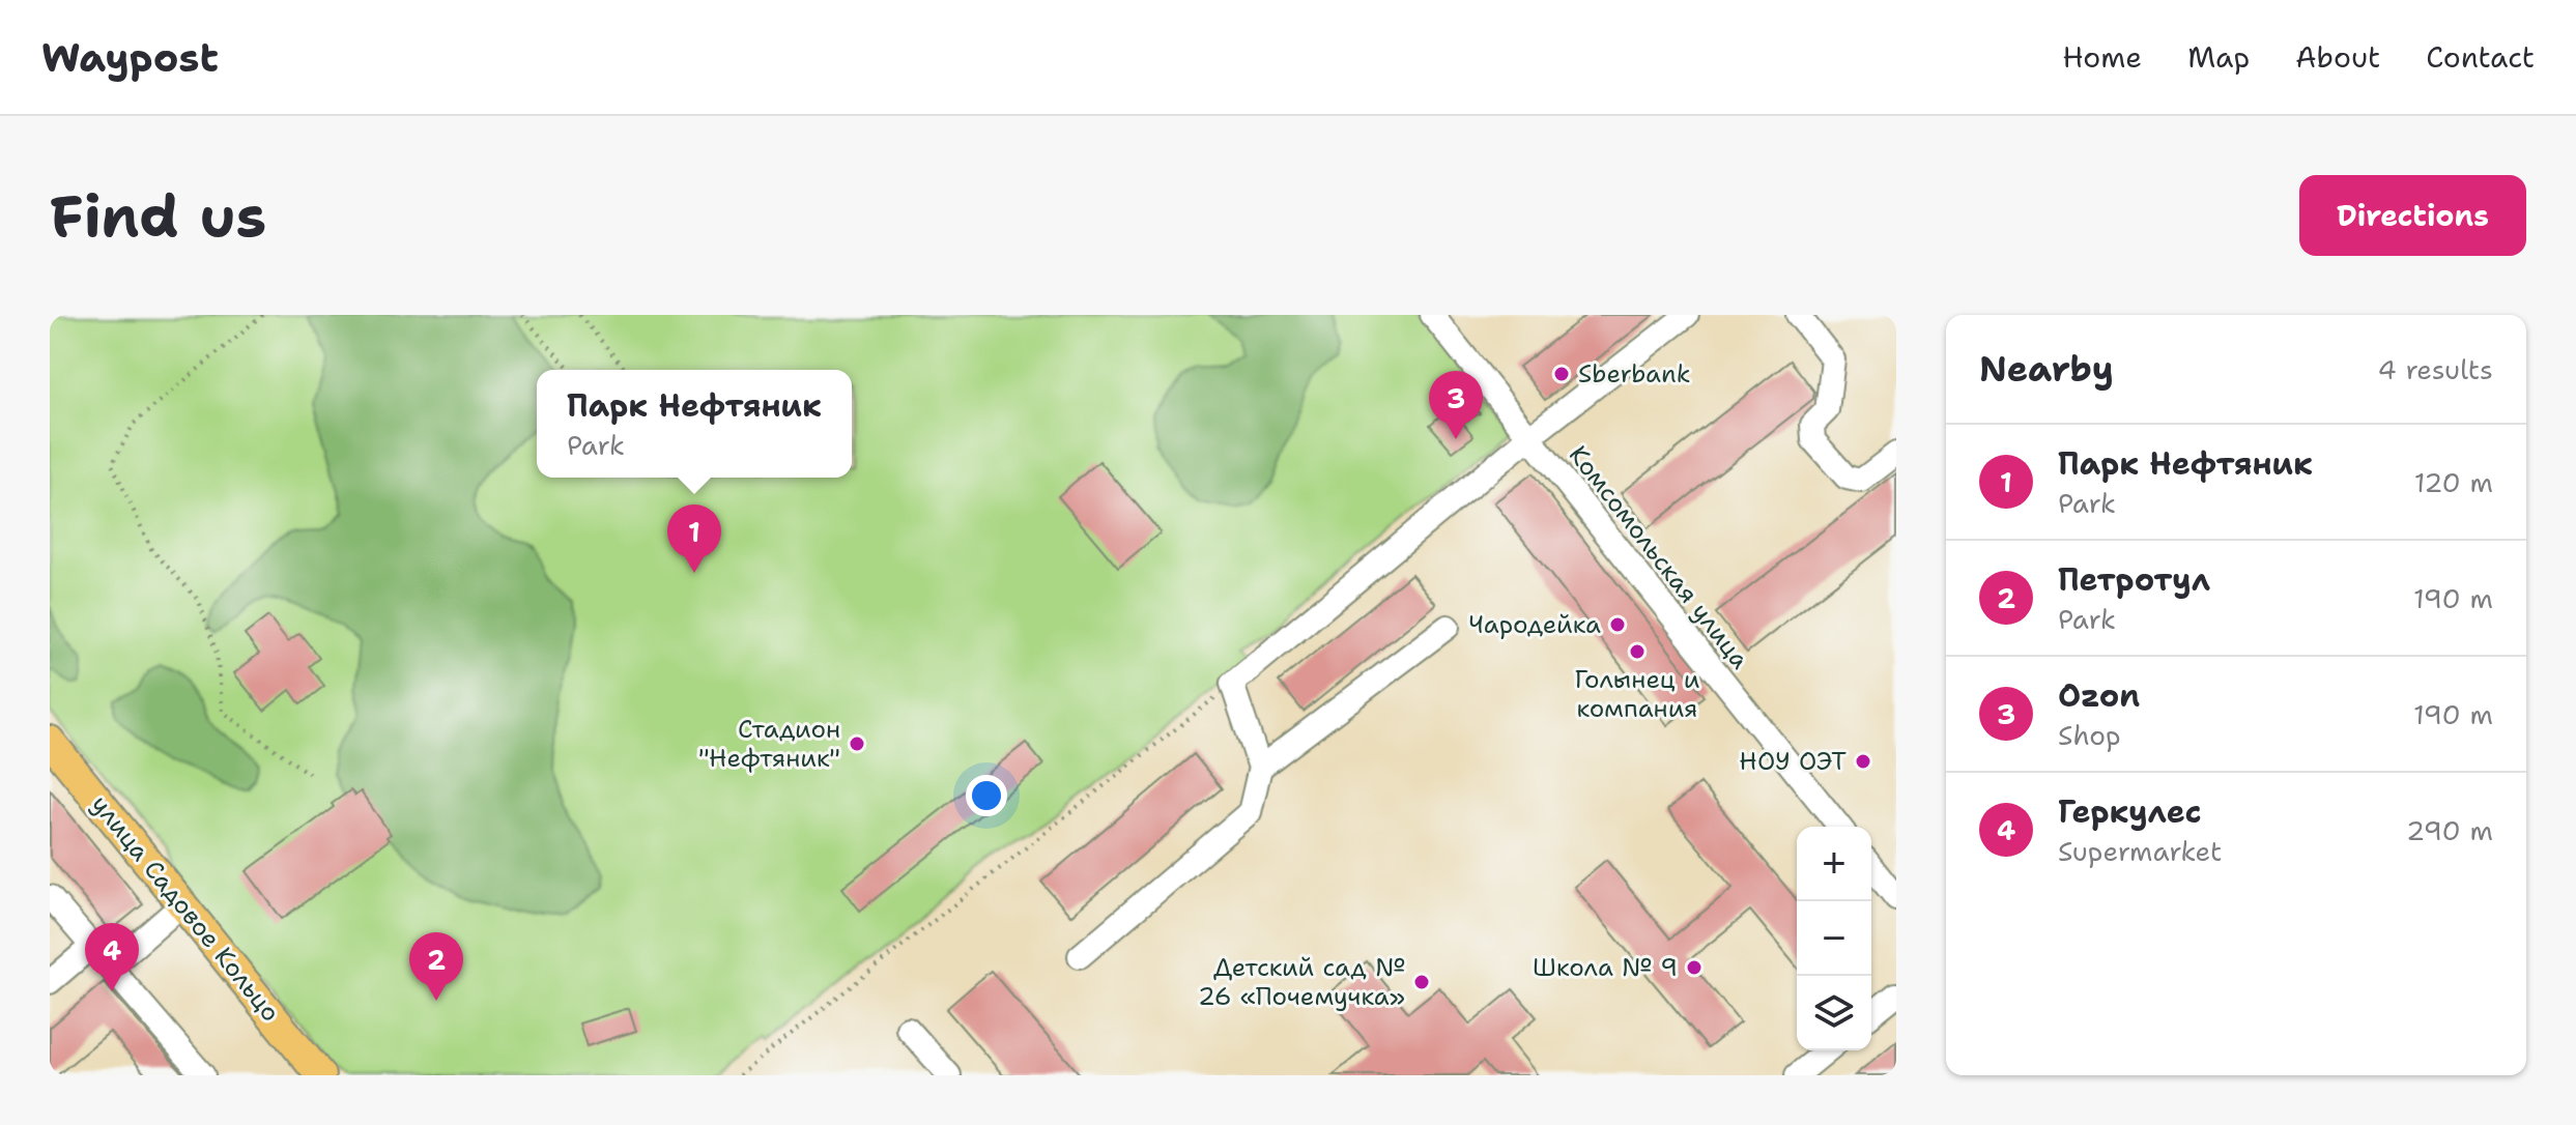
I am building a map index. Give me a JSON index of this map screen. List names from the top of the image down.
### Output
{
  "streets": {
    "main road": ["улица Садовое Кольцо"],
    "street": ["Комсомольская улица"]
  },
  "places": [
    "Sberbank",
    "Чародейка",
    "Голынец и компания",
    "Стадион \"Нефтяник\"",
    "НОУ ОЭТ",
    "Школа № 9",
    "Детский сад № 26 «Почемучка»"
  ],
  "page": {
    "header": "Waypost",
    "nav": [
      "Home",
      "Map",
      "About",
      "Contact"
    ],
    "buttons": "Directions",
    "title": "Find us",
    "heading": ["Nearby", "4 results"],
    "popup": ["Парк Нефтяник", "Park"],
    "pins": [
      "3",
      "1",
      "4",
      "2"
    ],
    "list": [
      {
        "mark": "1",
        "name": "Парк Нефтяник",
        "note": "Park",
        "value": "120 m"
      },
      {
        "mark": "2",
        "name": "Петротул",
        "note": "Park",
        "value": "190 m"
      },
      {
        "mark": "3",
        "name": "Ozon",
        "note": "Shop",
        "value": "190 m"
      },
      {
        "mark": "4",
        "name": "Геркулес",
        "note": "Supermarket",
        "value": "290 m"
      }
    ],
    "map_buttons": ["+", "−"]
  }
}
